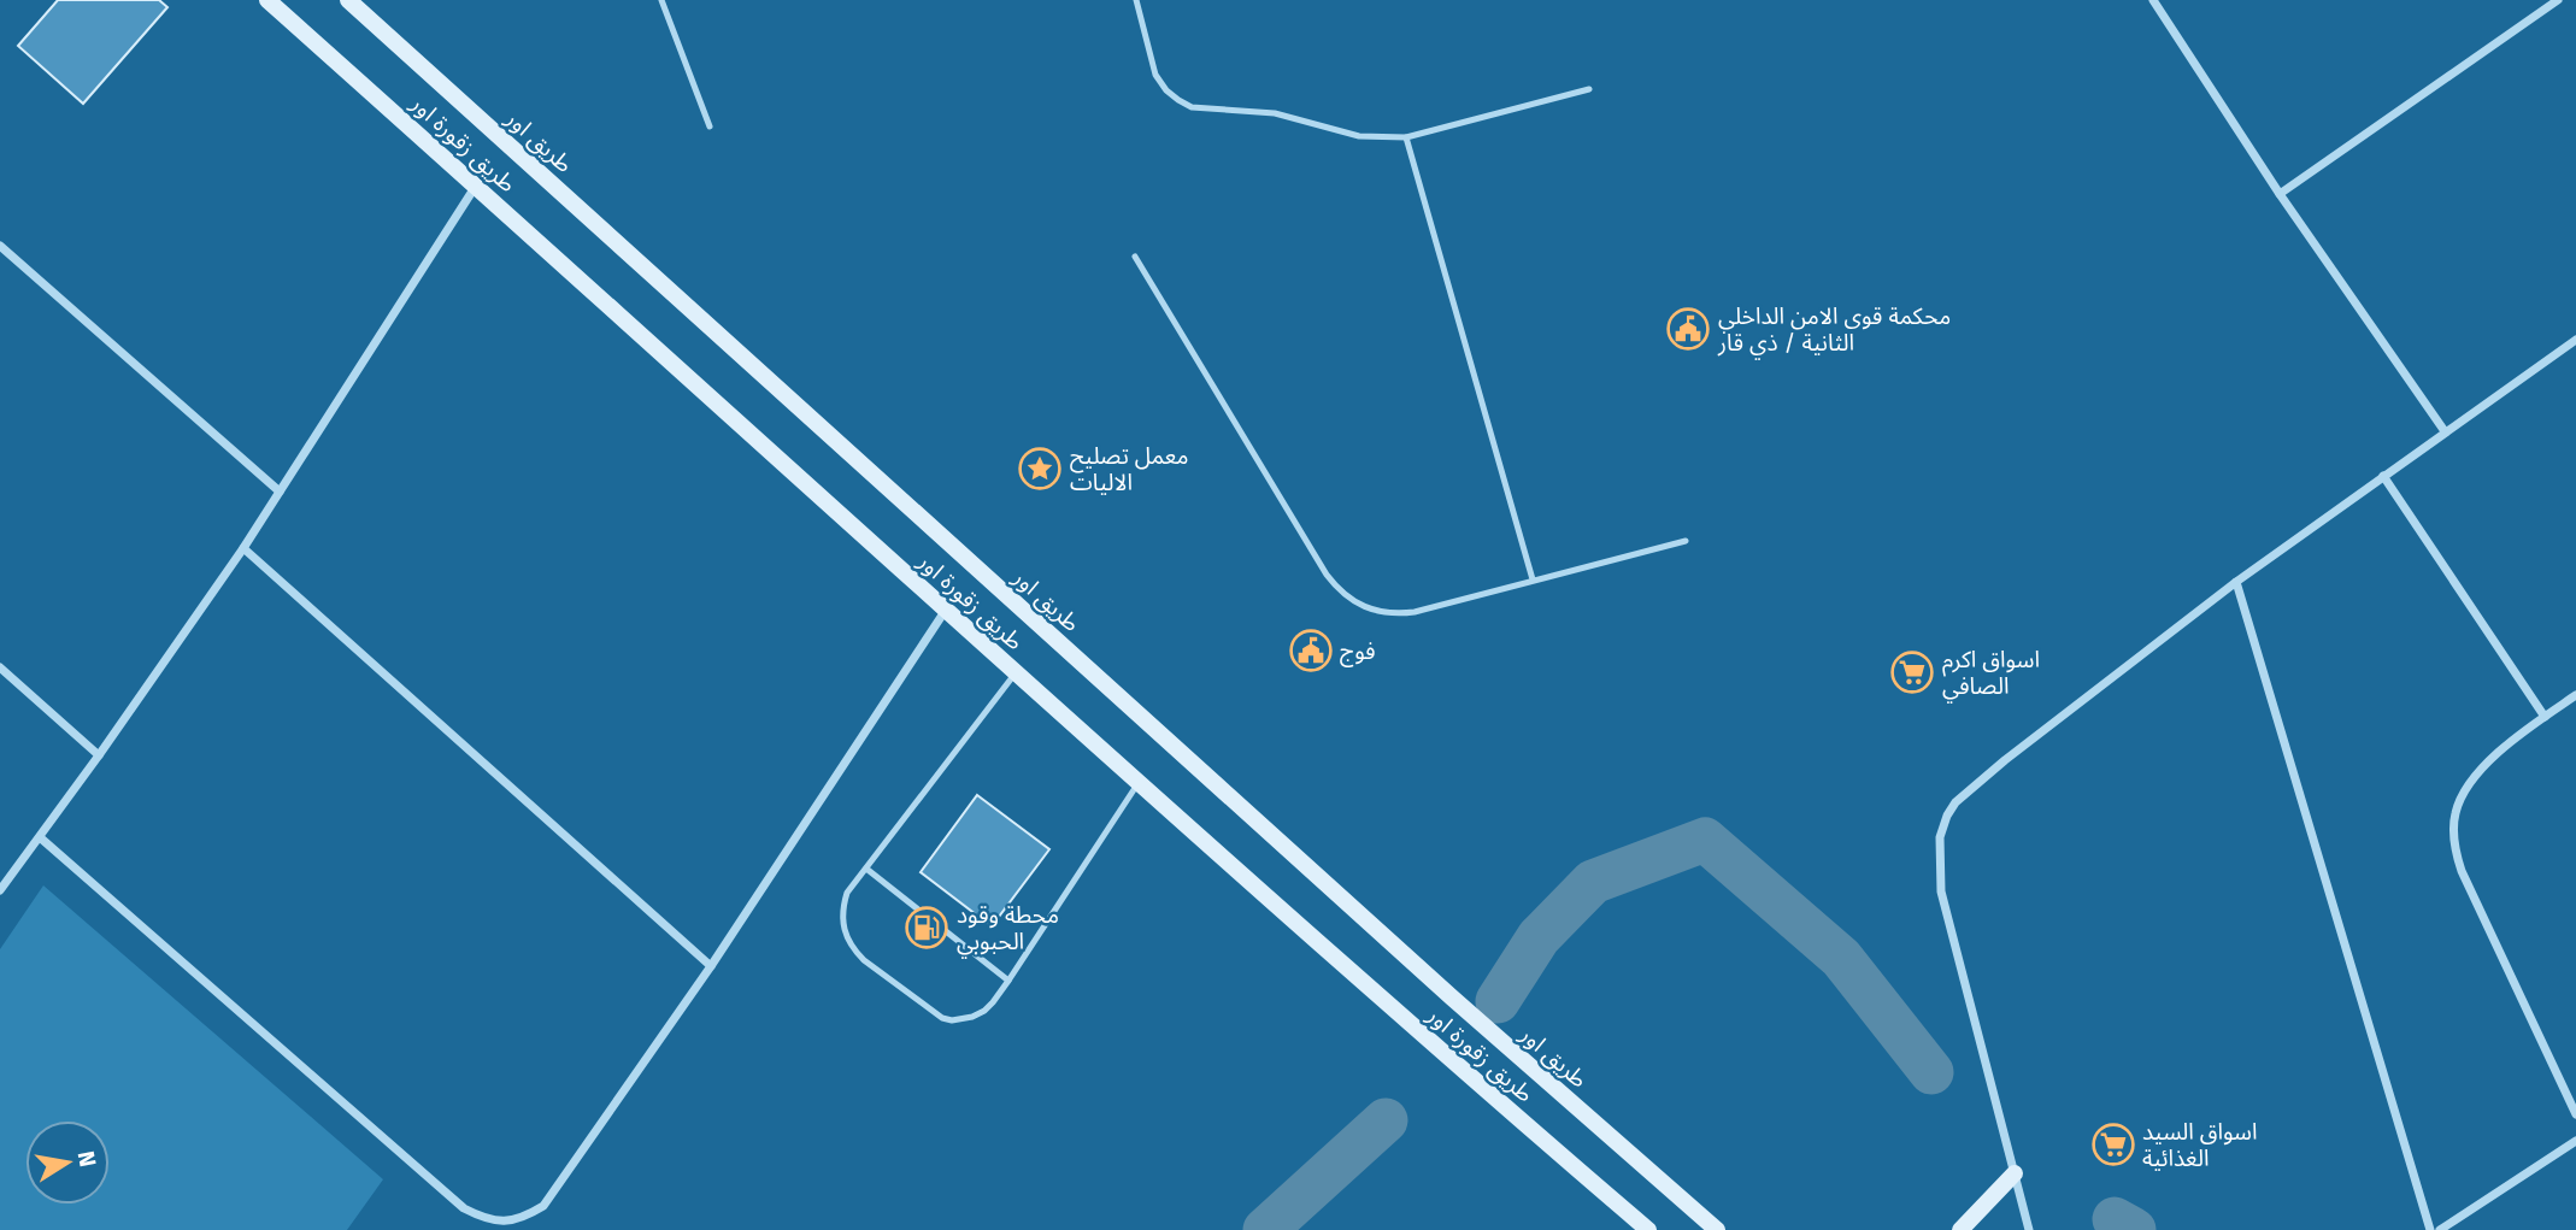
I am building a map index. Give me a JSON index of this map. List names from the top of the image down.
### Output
{
  "streets": {
    "main road": ["طريق اور", "طريق زقورة اور"]
  },
  "places": {
    "public building": ["محكمة قوى الامن الداخلي الثانية / ذي قار", "فوج"],
    "place": ["معمل تصليح الاليات"],
    "supermarket": ["اسواق اكرم الصافي", "اسواق السيد الغذائية"],
    "fuel station": ["محطة وقود الحبوبي"]
  },
  "north": "right"
}
